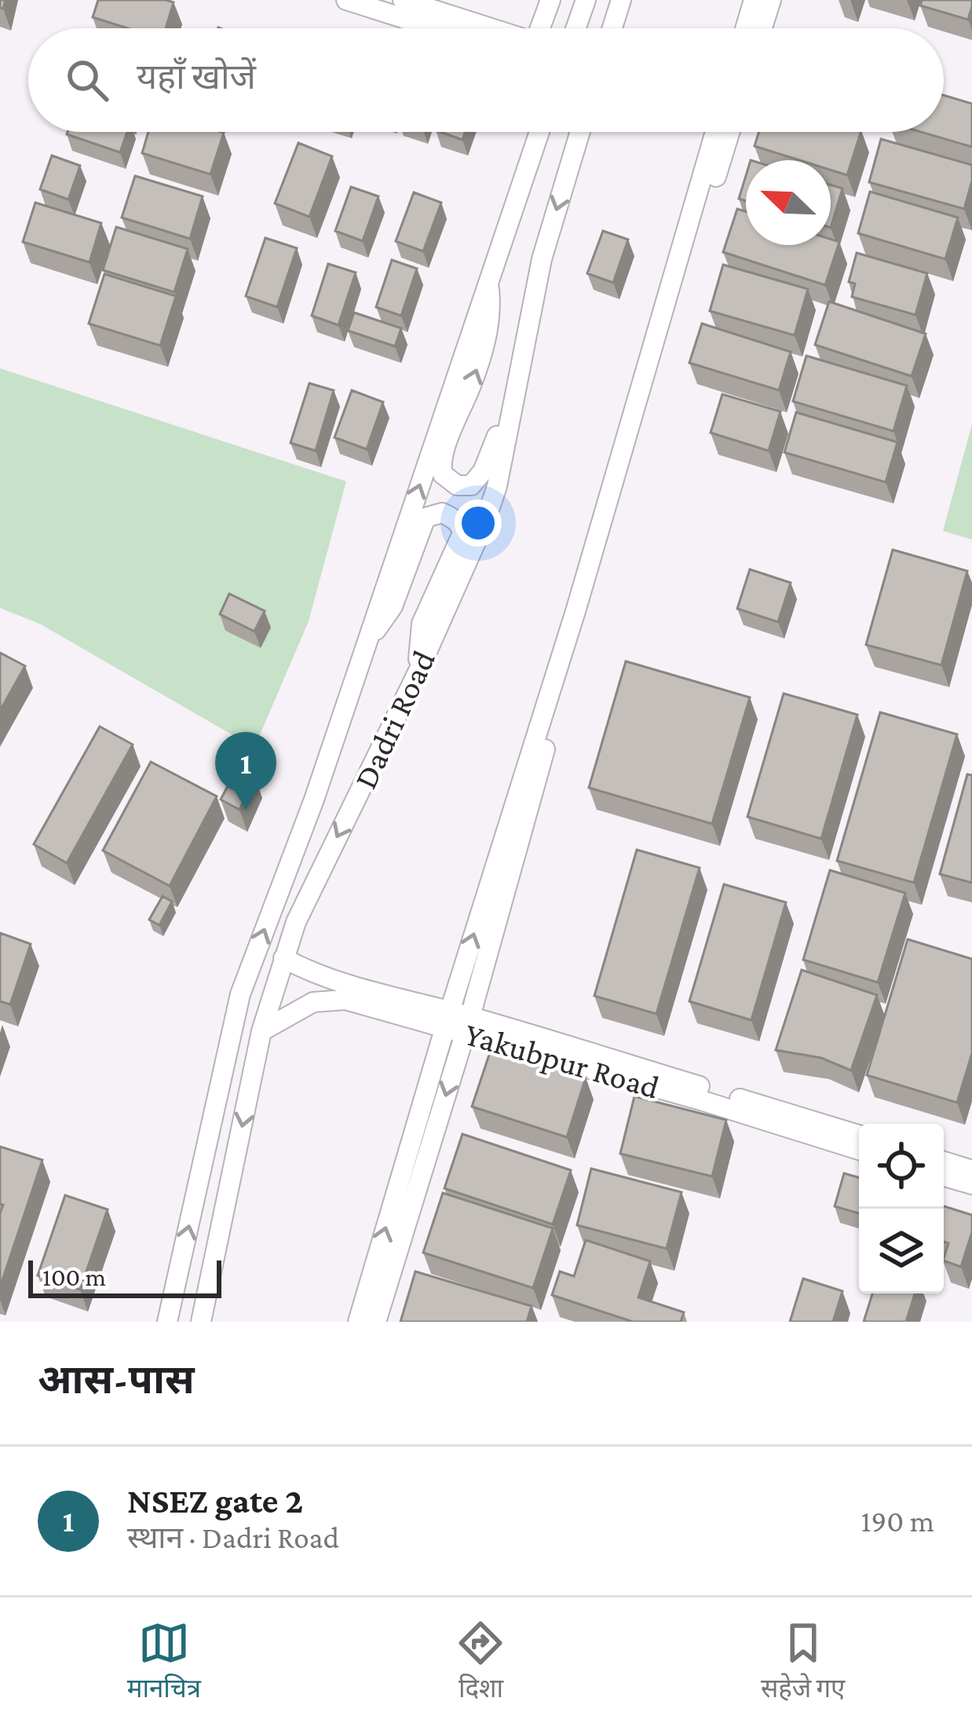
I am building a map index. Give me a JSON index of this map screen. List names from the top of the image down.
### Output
{
  "streets": {
    "street": ["Dadri Road", "Yakubpur Road"]
  },
  "crossings": [
    ["Dadri Road", "Yakubpur Road"]
  ],
  "scale_bar": "100 m",
  "north": "top left",
  "page": {
    "search": "यहाँ खोजें",
    "pins": "1",
    "scale": "100 m",
    "heading": "आस-पास",
    "list": [
      {
        "mark": "1",
        "name": "NSEZ gate 2",
        "note": "स्थान · Dadri Road",
        "value": "190 m"
      }
    ],
    "nav": ["मानचित्र", "दिशा", "सहेजे गए"]
  }
}
